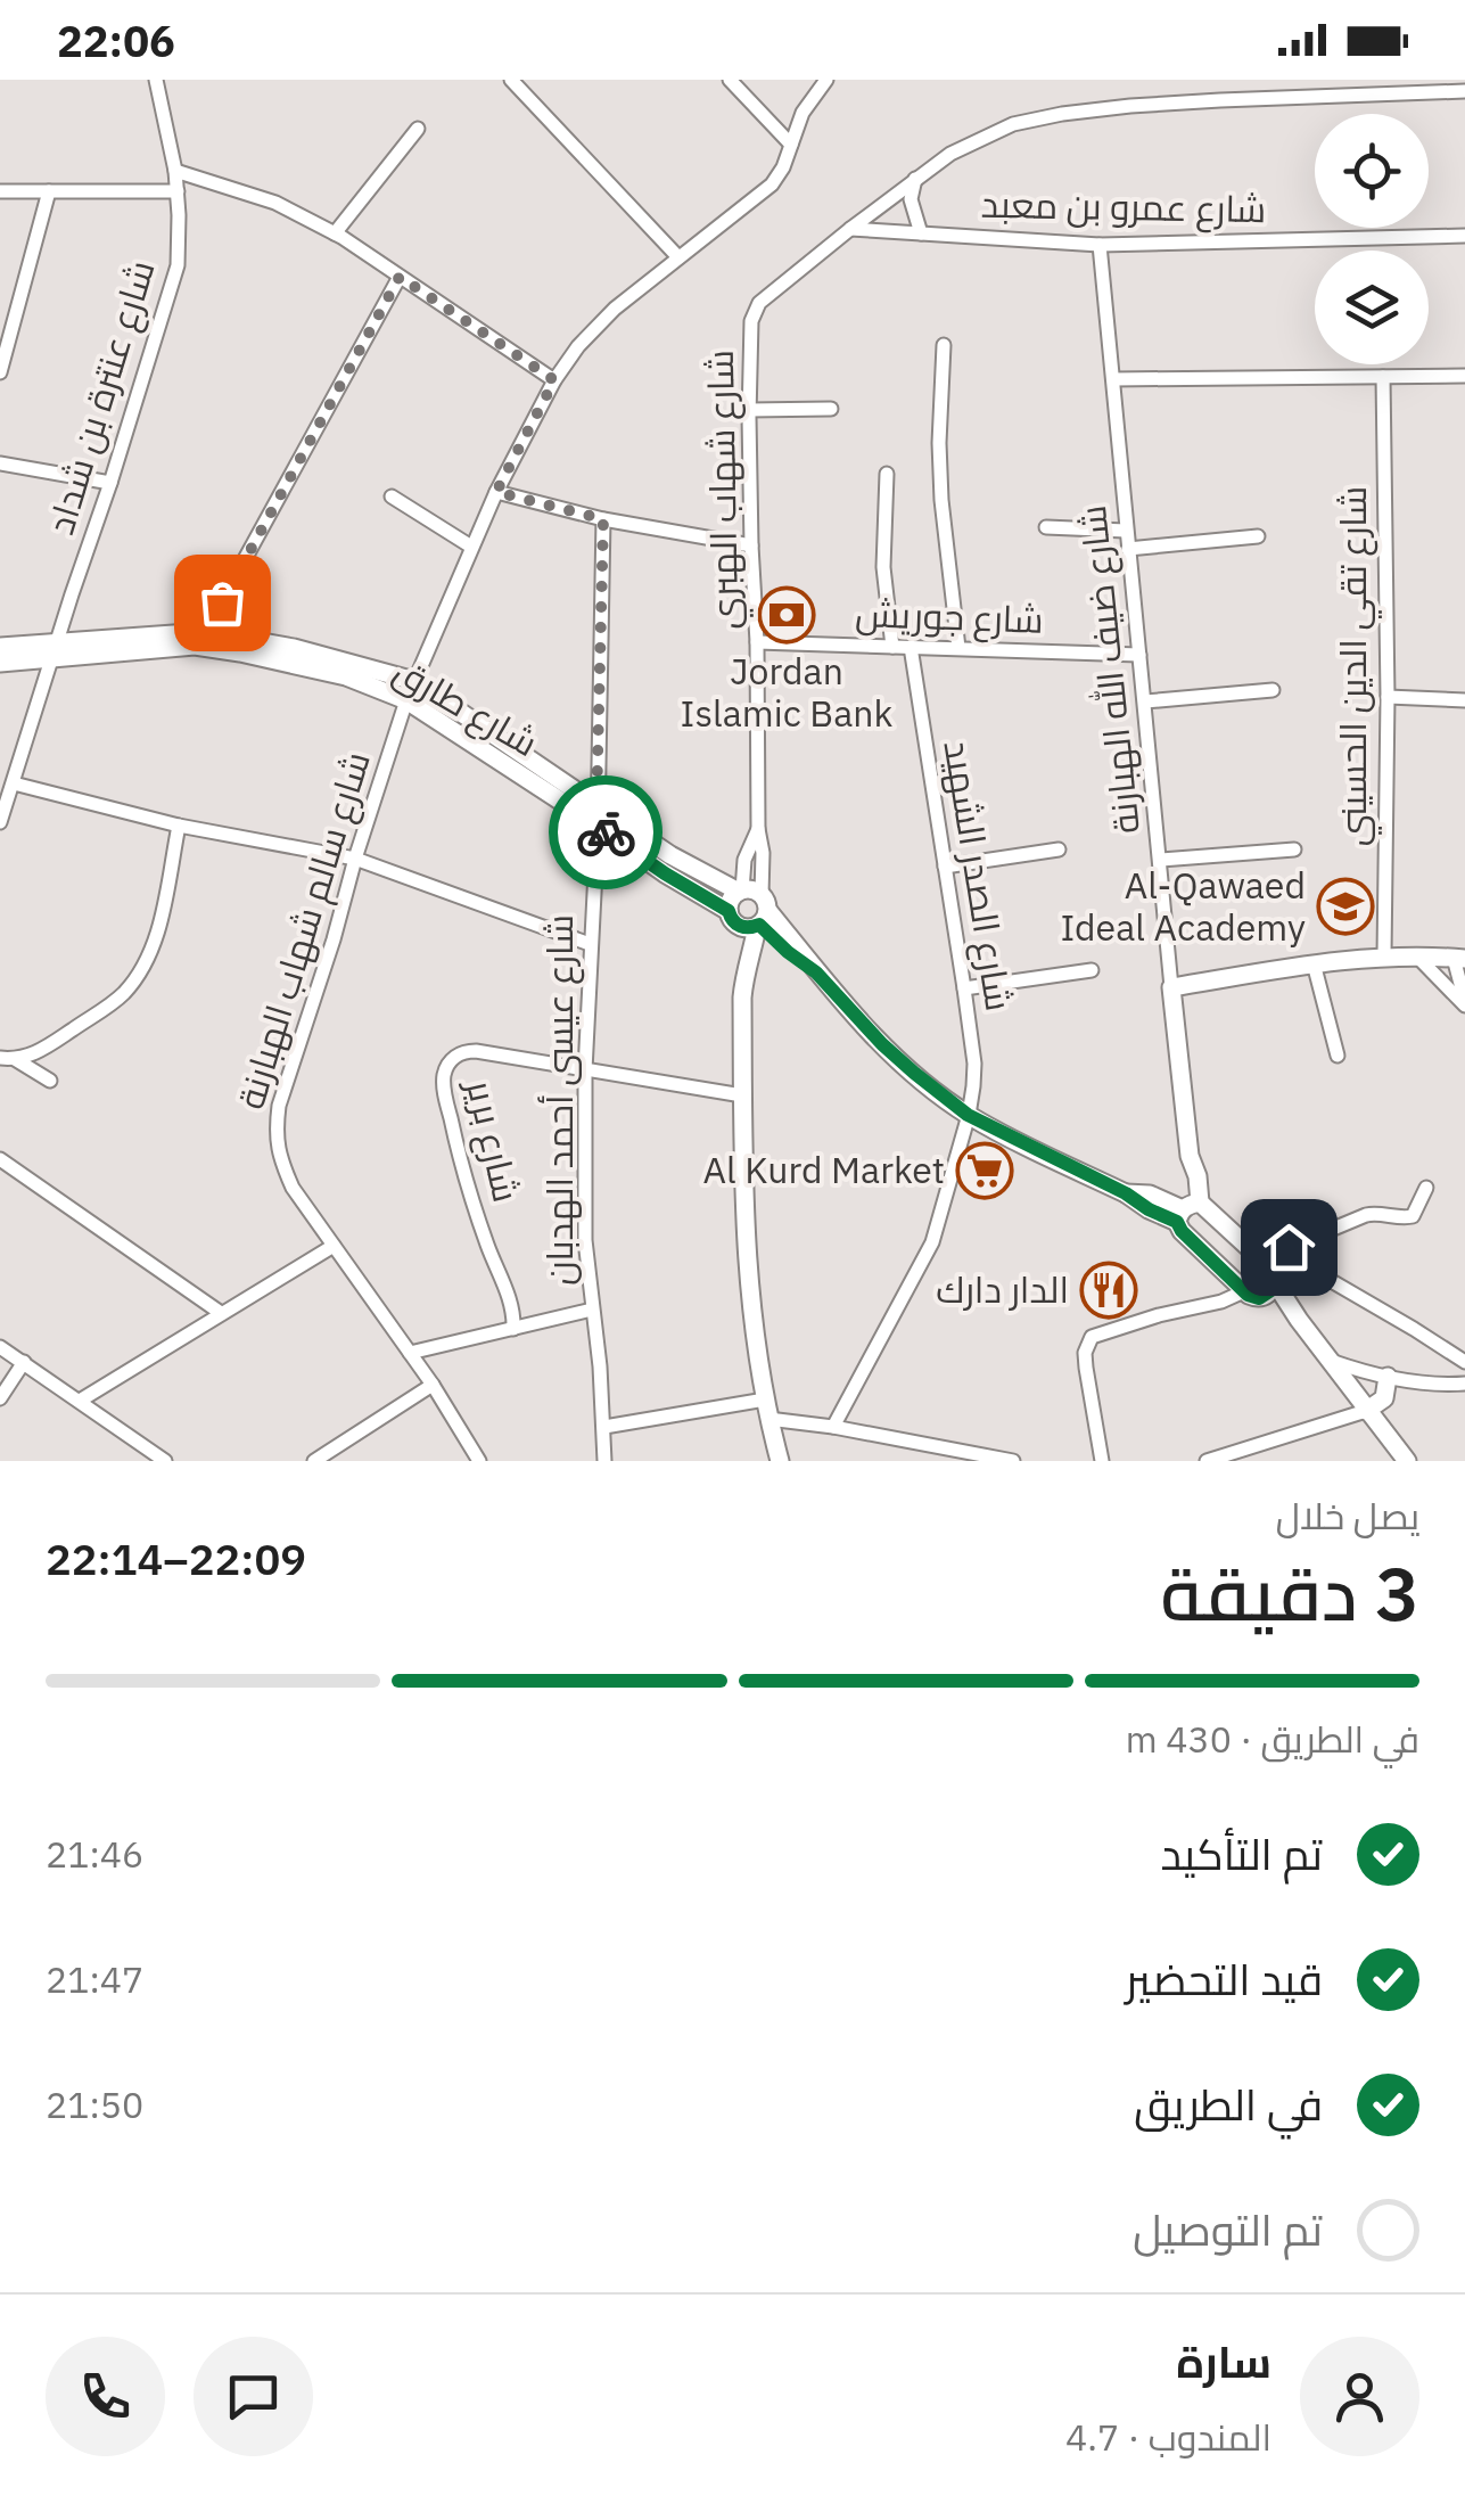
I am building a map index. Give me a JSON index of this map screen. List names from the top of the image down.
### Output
{
  "streets": {
    "street": [
      "شارع عمرو بن معبد",
      "شارع عنترة بن شداد",
      "شارع شهاب الهبري",
      "شارع جوريش",
      "شارع تقي الدين الحسيني",
      "شارع ضيف الله الهبارنة",
      "شارع طارق",
      "شارع الصدر الشهيد",
      "شارع سالم شهاب الهبارنة",
      "شارع عيسى أحمد الهدبان",
      "شارع برير"
    ]
  },
  "crossings": [
    ["شارع عمرو بن معبد", "شارع شهاب الهبري"],
    ["شارع عمرو بن معبد", "شارع ضيف الله الهبارنة"],
    ["شارع عنترة بن شداد", "شارع طارق"],
    ["شارع شهاب الهبري", "شارع جوريش"],
    ["شارع شهاب الهبري", "شارع طارق"],
    ["شارع جوريش", "شارع ضيف الله الهبارنة"],
    ["شارع جوريش", "شارع الصدر الشهيد"],
    ["شارع طارق", "شارع سالم شهاب الهبارنة"],
    ["شارع طارق", "شارع عيسى أحمد الهدبان"],
    ["شارع عيسى أحمد الهدبان", "شارع برير"]
  ],
  "places": {
    "bank": ["Jordan Islamic Bank"],
    "school or university": ["Al-Qawaed Ideal Academy"],
    "supermarket": ["Al Kurd Market"],
    "restaurant": ["الدار دارك"]
  },
  "page": {
    "status": "22:06",
    "heading": ["3 دقيقة", "يصل خلال", "22:09–22:14"],
    "panel": ["سارة", "المندوب · 4.7"],
    "bar": "في الطريق · 430 m",
    "list": [
      ["تم التأكيد", "21:46"],
      ["قيد التحضير", "21:47"],
      ["في الطريق", "21:50"],
      "تم التوصيل"
    ]
  }
}
